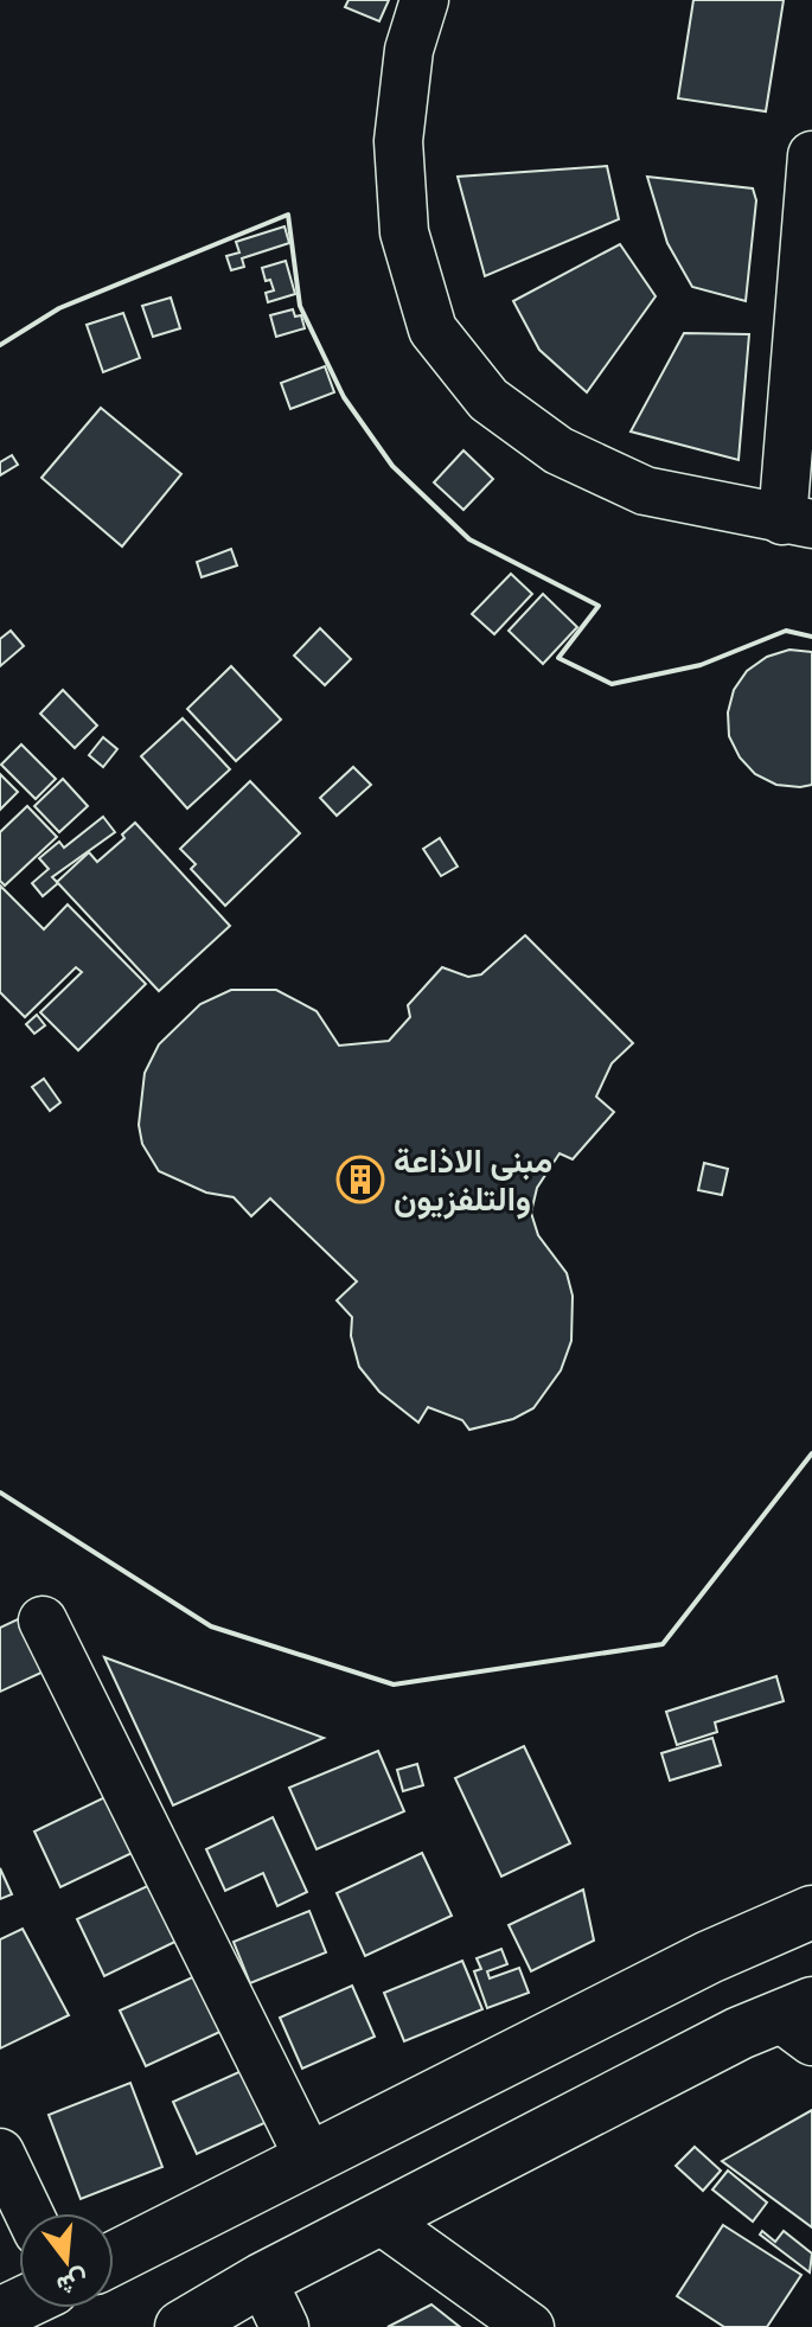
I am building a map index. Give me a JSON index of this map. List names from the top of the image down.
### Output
{
  "places": {
    "building": ["مبنى الاذاعة والتلفزيون"]
  },
  "north": "bottom"
}
